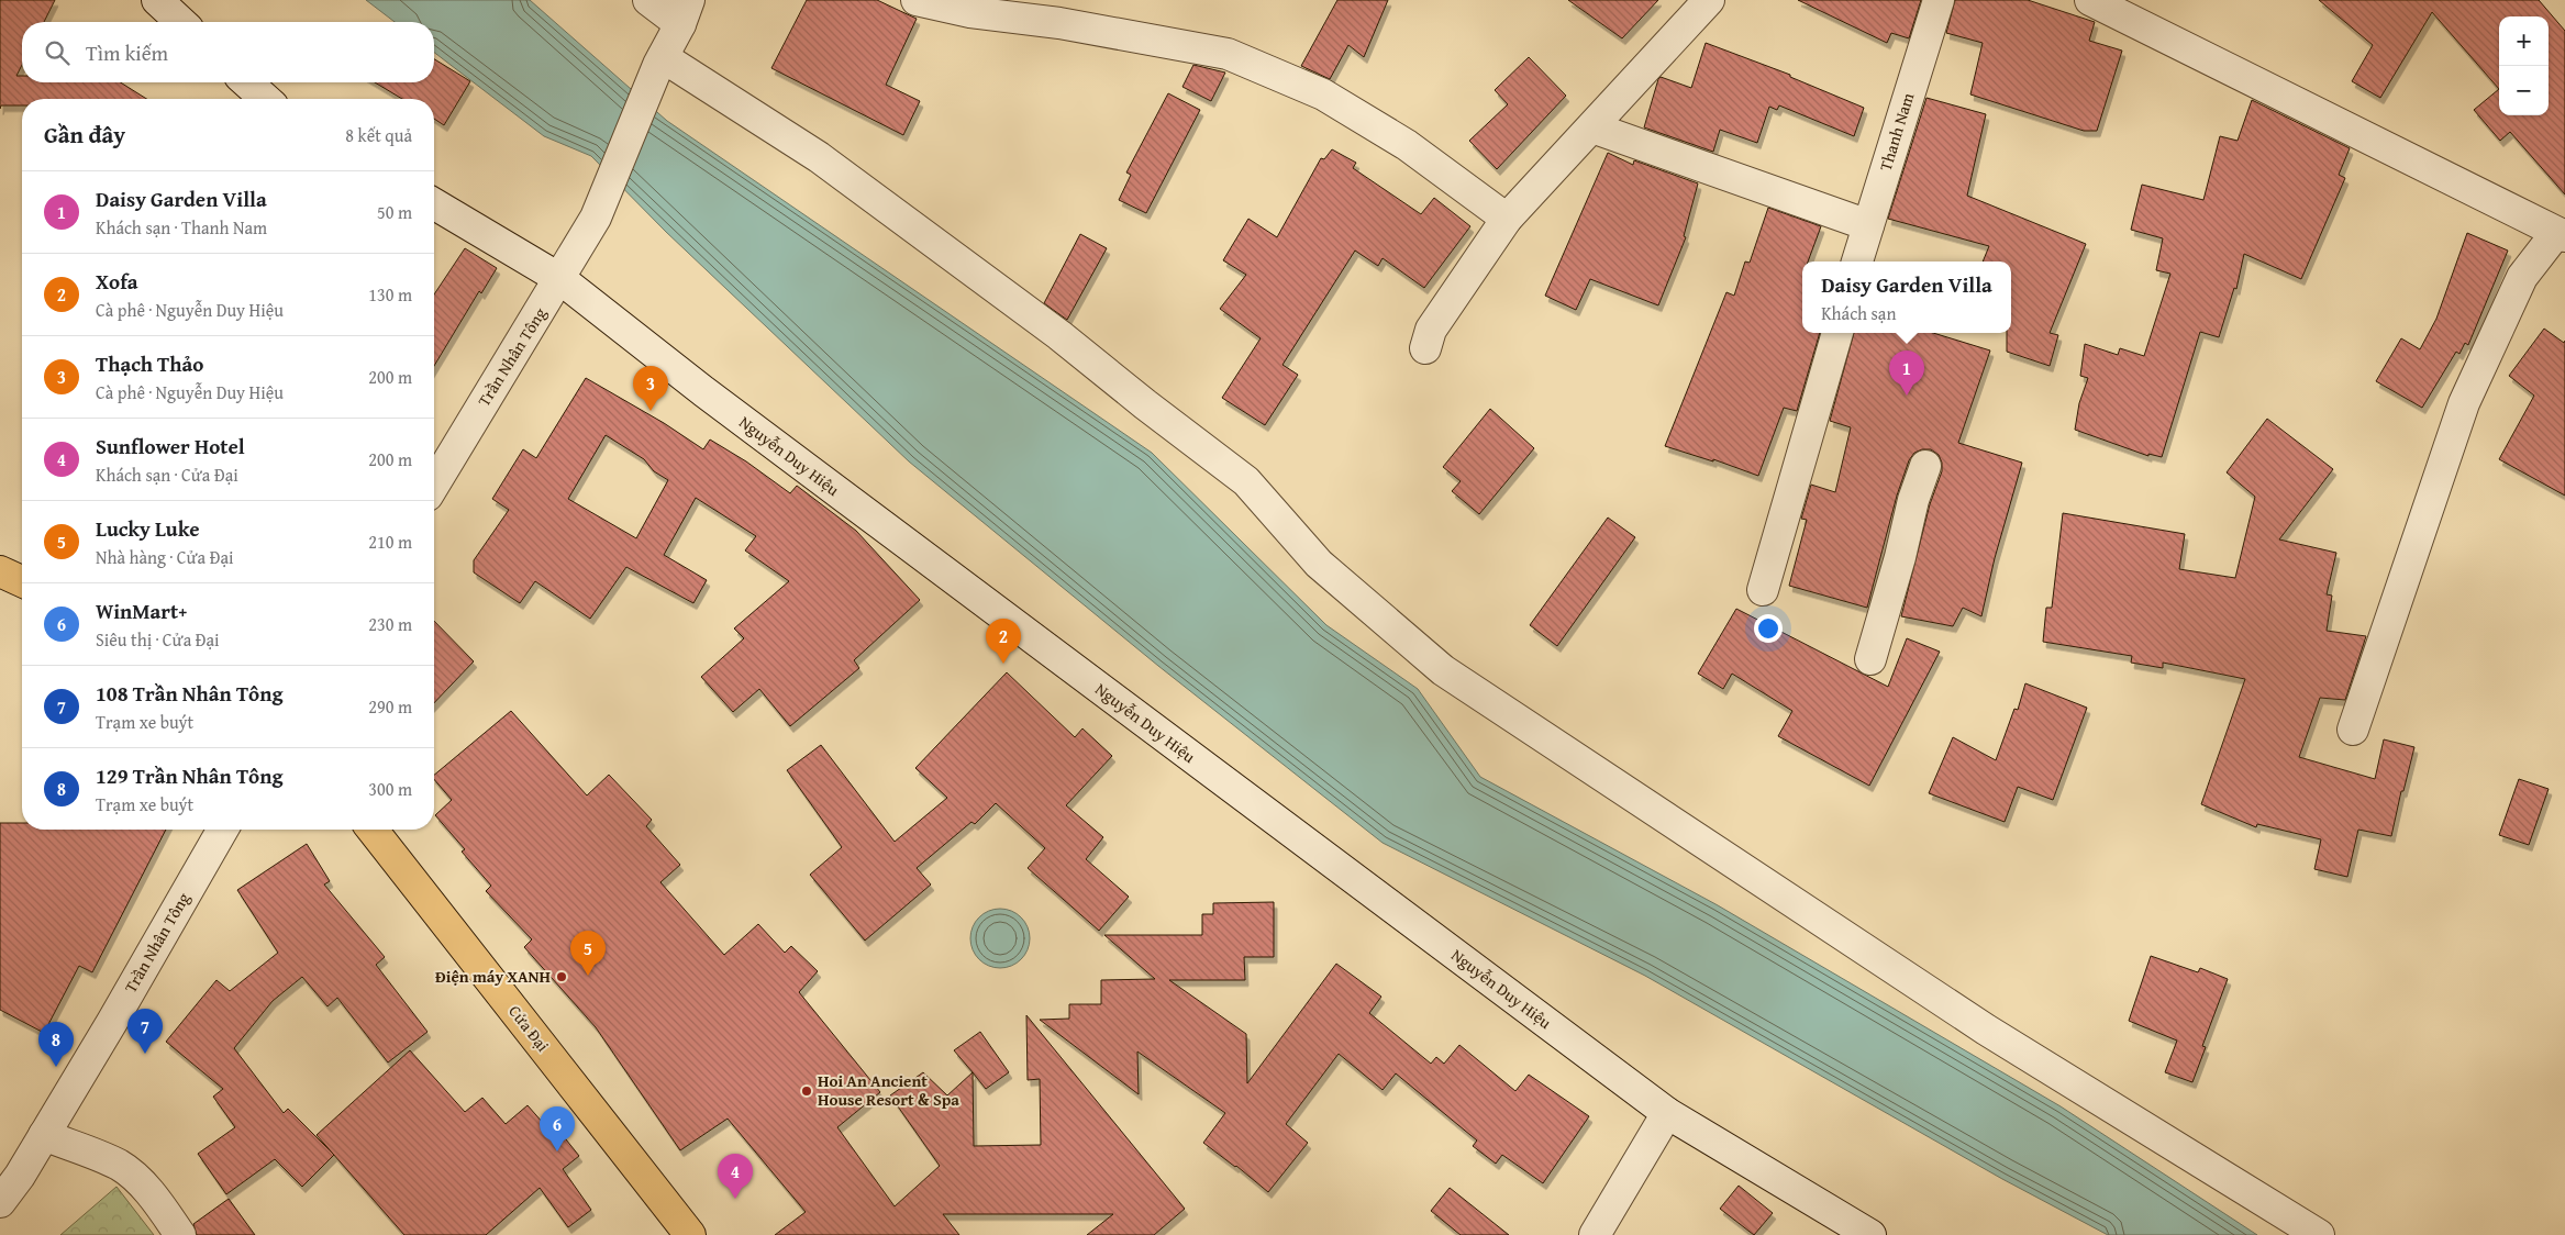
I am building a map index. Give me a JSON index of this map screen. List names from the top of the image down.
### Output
{
  "streets": {
    "main road": ["Cửa Đại"],
    "street": ["Thanh Nam", "Trần Nhân Tông", "Nguyễn Duy Hiệu"]
  },
  "crossings": [
    ["Trần Nhân Tông", "Nguyễn Duy Hiệu"]
  ],
  "places": ["Điện máy XANH", "Hoi An Ancient House Resort & Spa"],
  "page": {
    "map_buttons": ["+", "−"],
    "search": "Tìm kiếm",
    "heading": ["Gần đây", "8 kết quả"],
    "list": [
      {
        "mark": "1",
        "name": "Daisy Garden Villa",
        "note": "Khách sạn · Thanh Nam",
        "value": "50 m"
      },
      {
        "mark": "2",
        "name": "Xofa",
        "note": "Cà phê · Nguyễn Duy Hiệu",
        "value": "130 m"
      },
      {
        "mark": "3",
        "name": "Thạch Thảo",
        "note": "Cà phê · Nguyễn Duy Hiệu",
        "value": "200 m"
      },
      {
        "mark": "4",
        "name": "Sunflower Hotel",
        "note": "Khách sạn · Cửa Đại",
        "value": "200 m"
      },
      {
        "mark": "5",
        "name": "Lucky Luke",
        "note": "Nhà hàng · Cửa Đại",
        "value": "210 m"
      },
      {
        "mark": "6",
        "name": "WinMart+",
        "note": "Siêu thị · Cửa Đại",
        "value": "230 m"
      },
      {
        "mark": "7",
        "name": "108 Trần Nhân Tông",
        "note": "Trạm xe buýt",
        "value": "290 m"
      },
      {
        "mark": "8",
        "name": "129 Trần Nhân Tông",
        "note": "Trạm xe buýt",
        "value": "300 m"
      }
    ],
    "popup": ["Daisy Garden Villa", "Khách sạn"],
    "pins": [
      "1",
      "3",
      "2",
      "5",
      "7",
      "8",
      "6",
      "4"
    ]
  }
}
